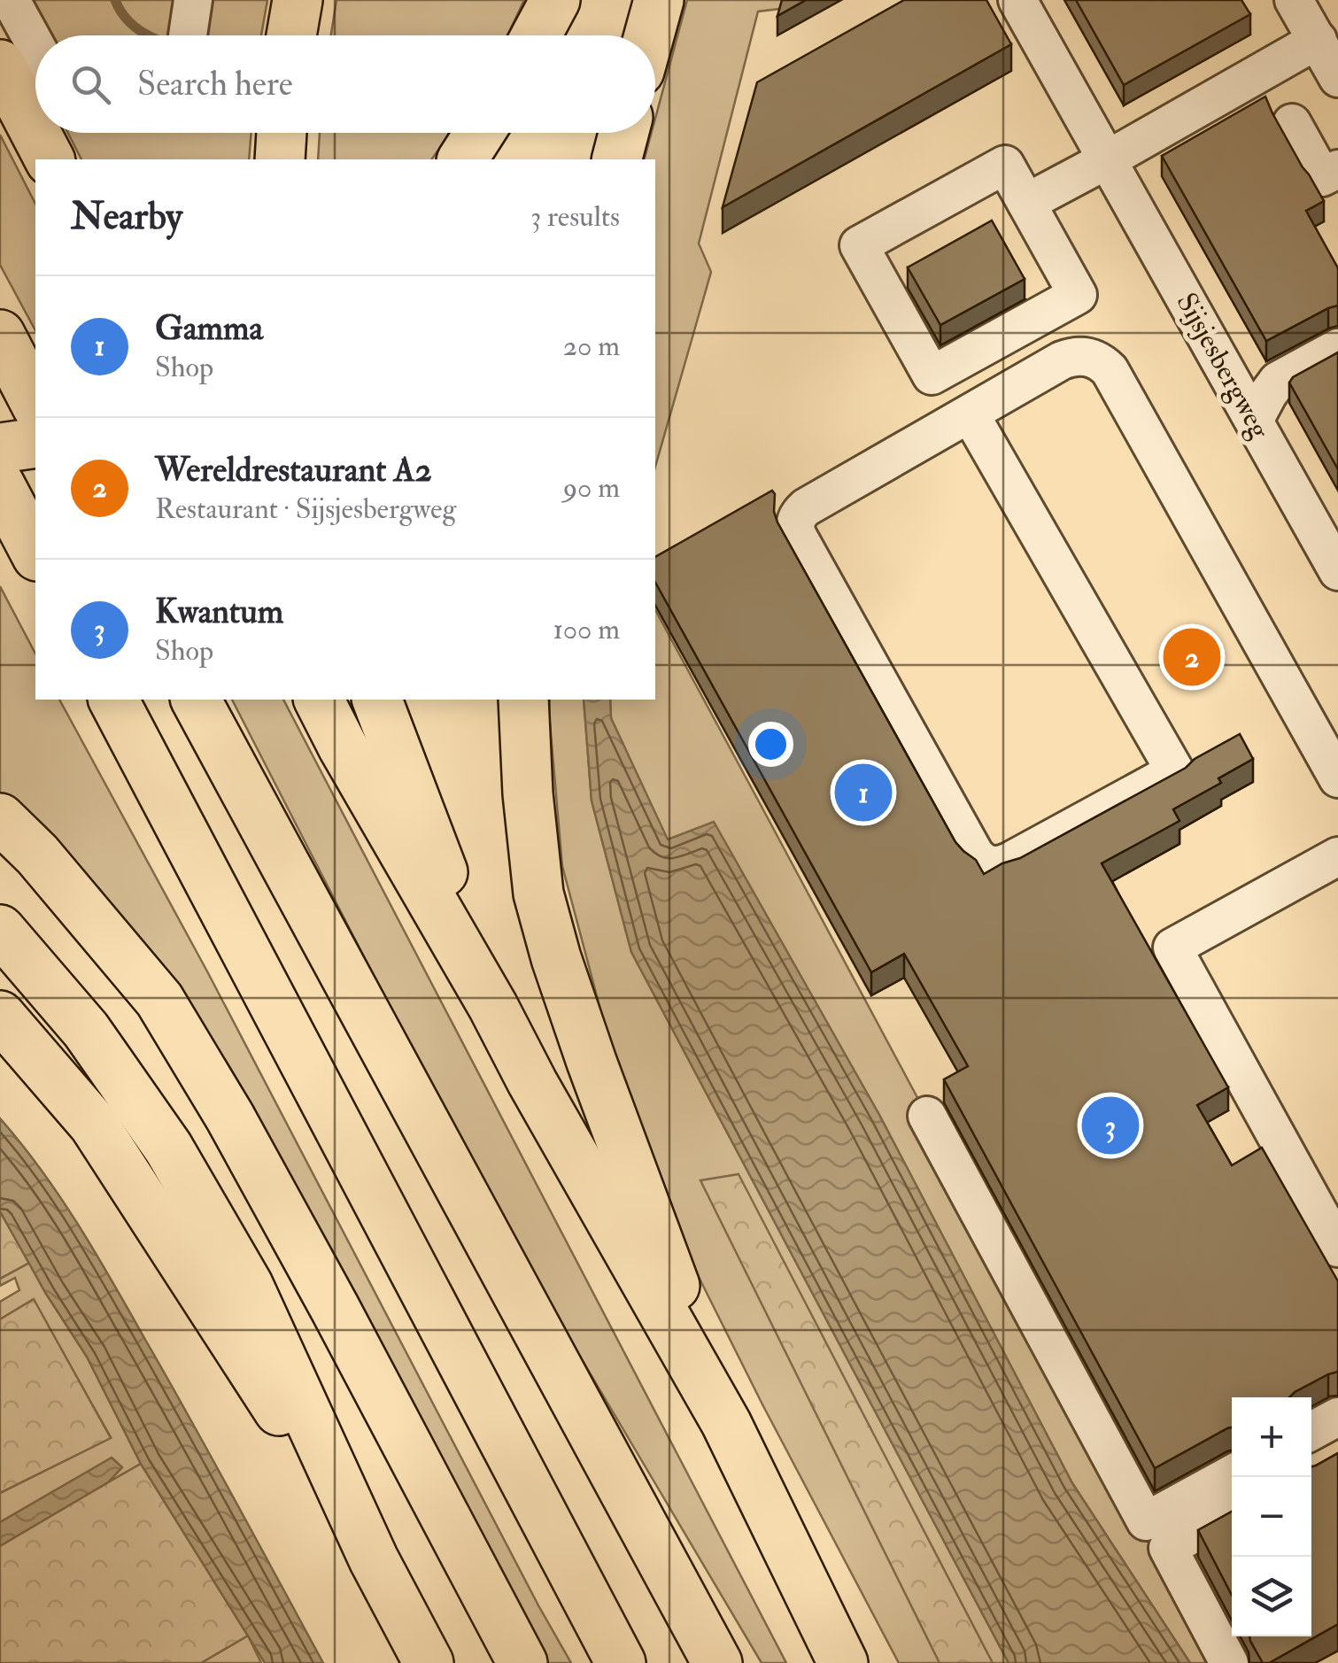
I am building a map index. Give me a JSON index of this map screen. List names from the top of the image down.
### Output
{
  "streets": {
    "street": ["Sijsjesbergweg"]
  },
  "page": {
    "search": "Search here",
    "heading": ["Nearby", "3 results"],
    "list": [
      {
        "mark": "1",
        "name": "Gamma",
        "note": "Shop",
        "value": "20 m"
      },
      {
        "mark": "2",
        "name": "Wereldrestaurant A2",
        "note": "Restaurant · Sijsjesbergweg",
        "value": "90 m"
      },
      {
        "mark": "3",
        "name": "Kwantum",
        "note": "Shop",
        "value": "100 m"
      }
    ],
    "pins": ["2", "1", "3"],
    "map_buttons": ["+", "−"]
  }
}
